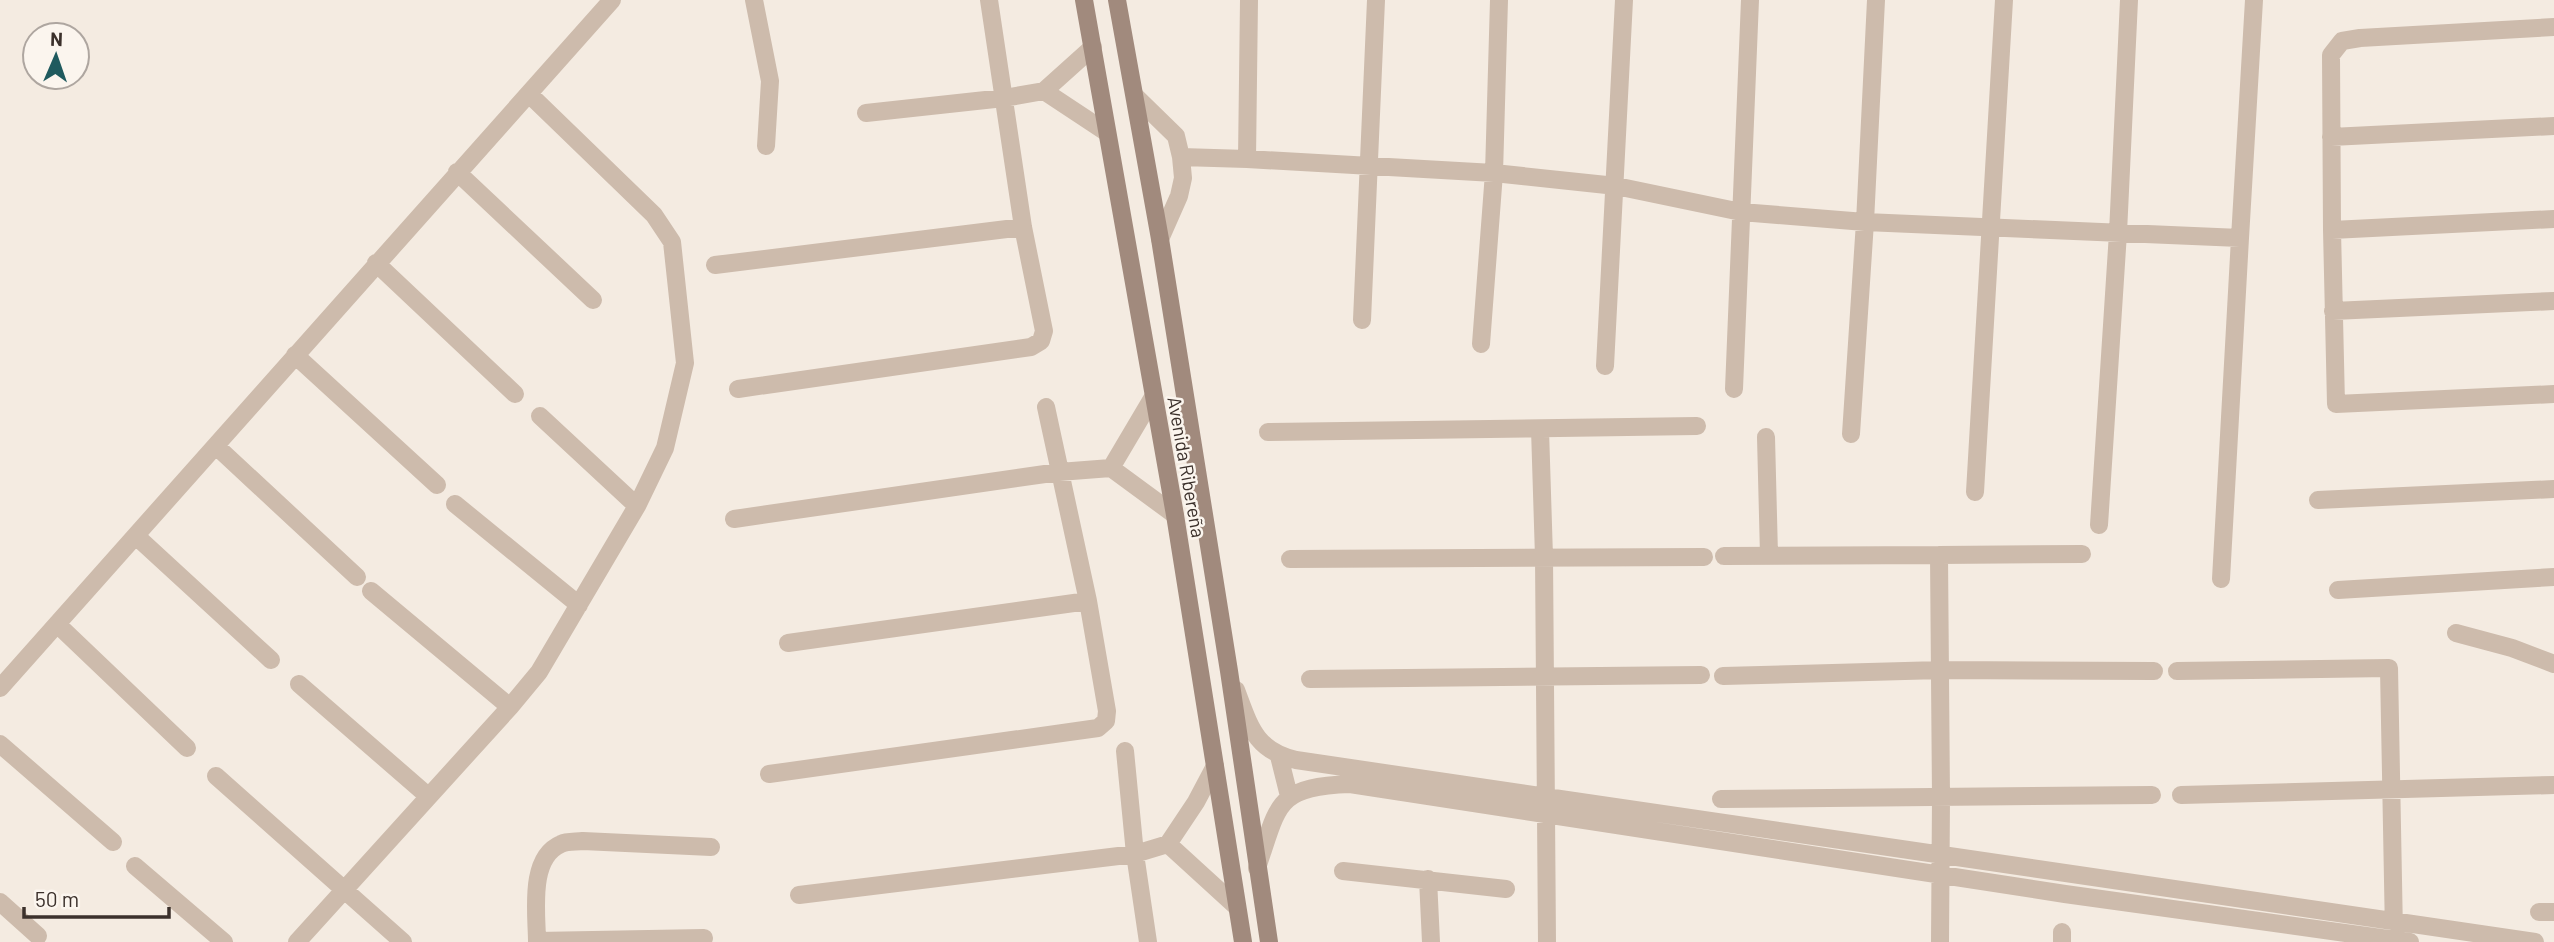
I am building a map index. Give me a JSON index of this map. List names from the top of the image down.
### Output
{
  "streets": {
    "street": ["Avenida Ribereña"]
  },
  "scale_bar": "50 m",
  "north": "top"
}
